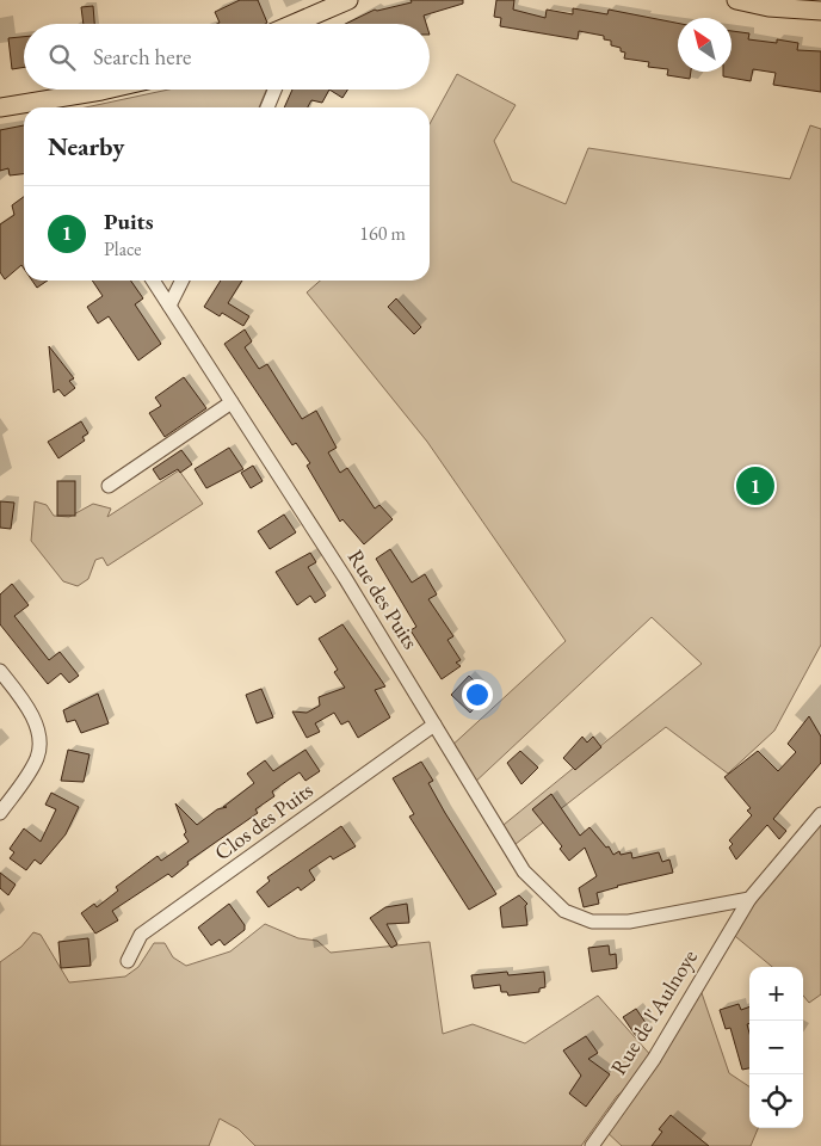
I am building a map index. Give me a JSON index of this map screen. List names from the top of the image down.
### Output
{
  "streets": {
    "street": ["Rue des Puits", "Clos des Puits", "Rue de l'Aulnoye"]
  },
  "crossings": [
    ["Rue des Puits", "Clos des Puits"],
    ["Rue des Puits", "Rue de l'Aulnoye"]
  ],
  "north": "top left",
  "page": {
    "search": "Search here",
    "heading": "Nearby",
    "list": [
      {
        "mark": "1",
        "name": "Puits",
        "note": "Place",
        "value": "160 m"
      }
    ],
    "pins": "1",
    "map_buttons": ["+", "−"]
  }
}
